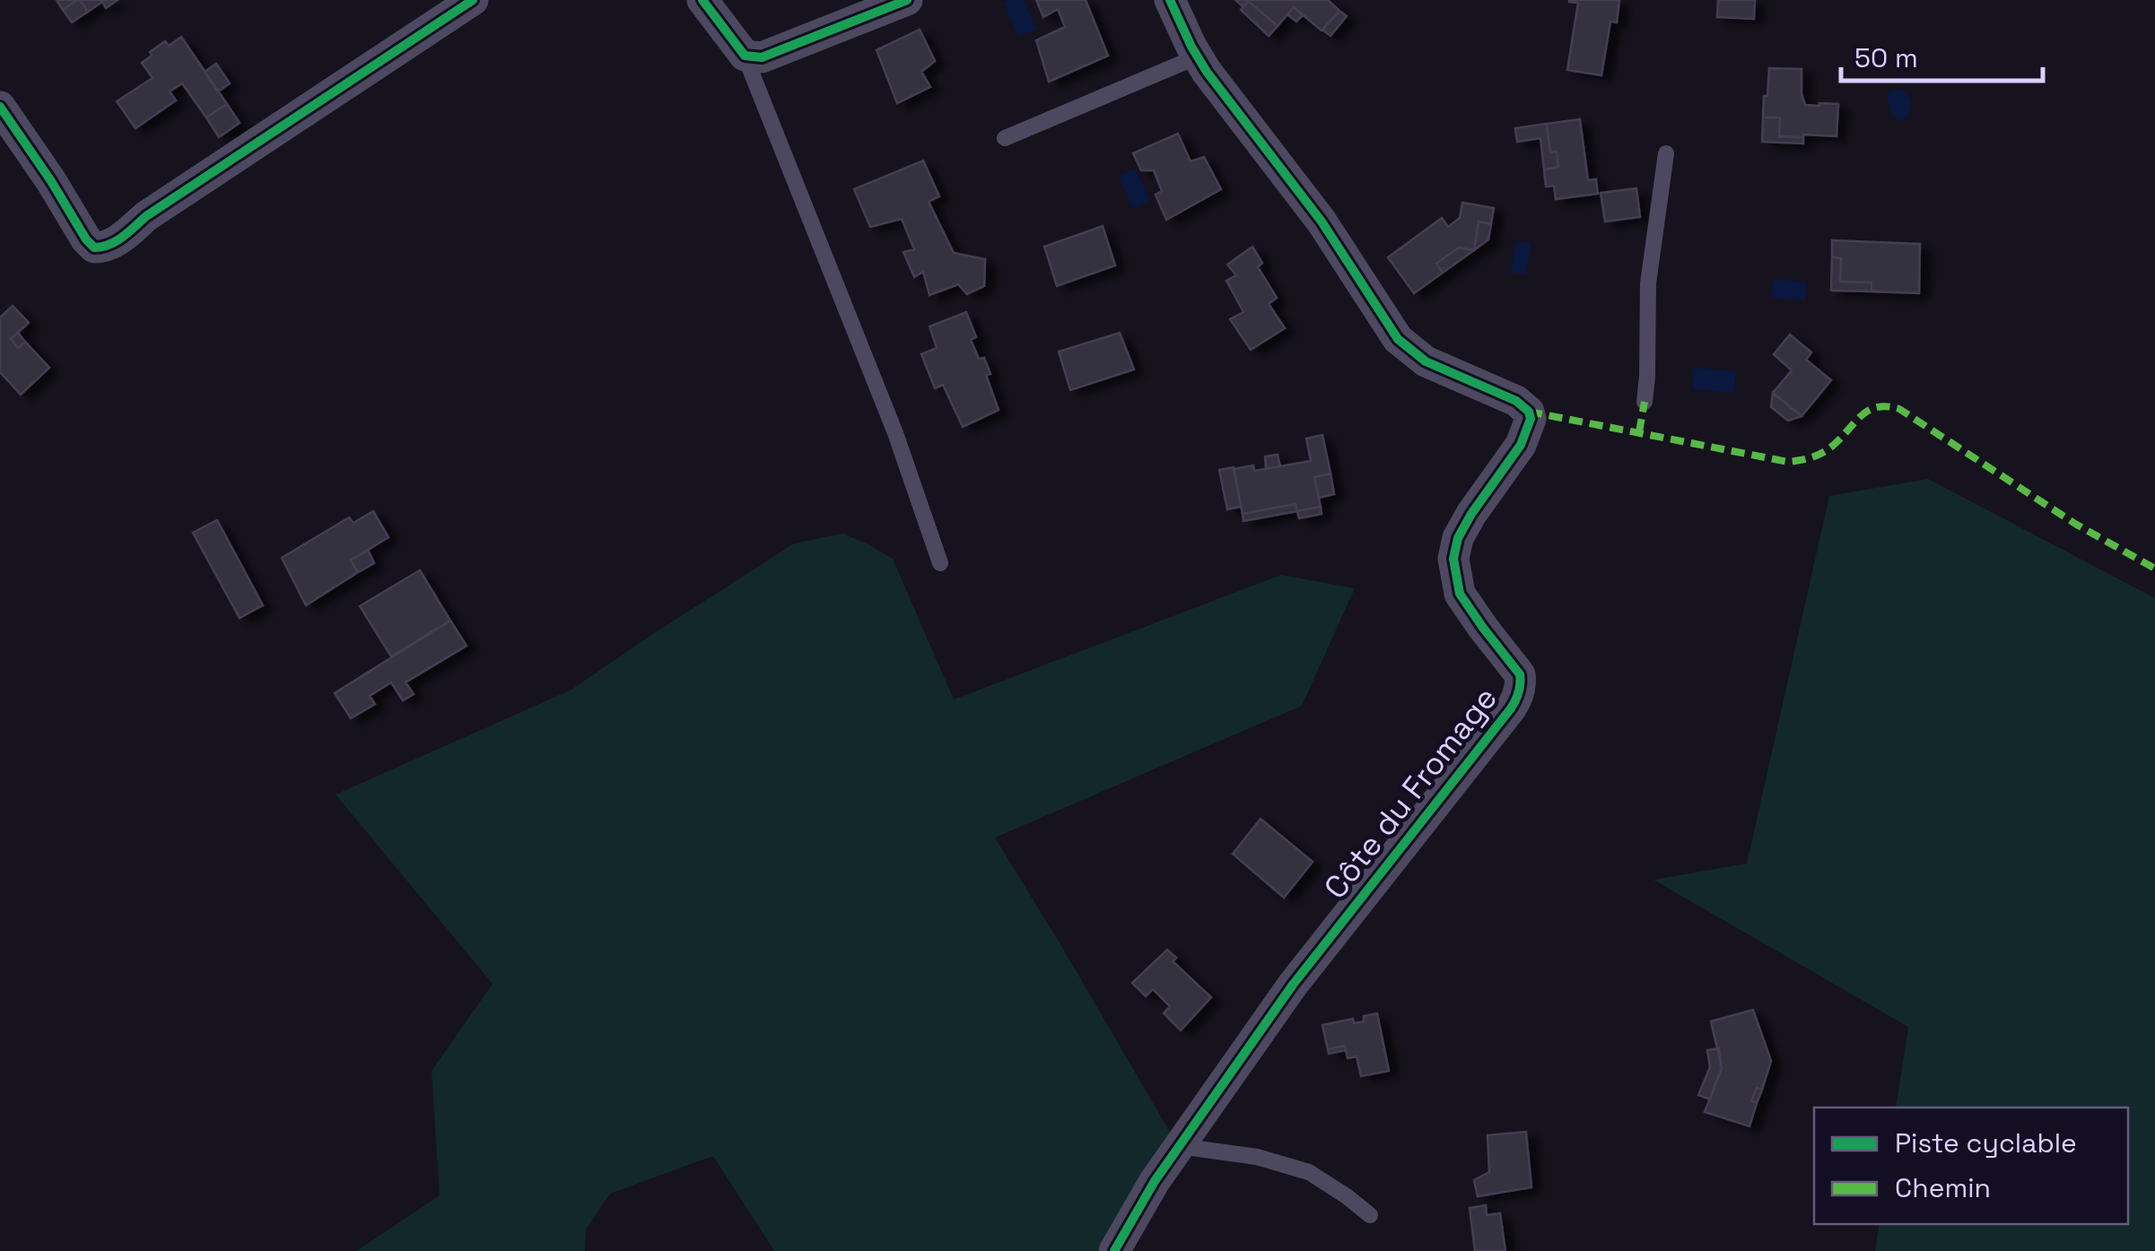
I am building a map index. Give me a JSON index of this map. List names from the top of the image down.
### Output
{
  "streets": {
    "street": ["Côte du Fromage"]
  },
  "legend": ["Piste cyclable", "Chemin"],
  "scale_bar": "50 m"
}
